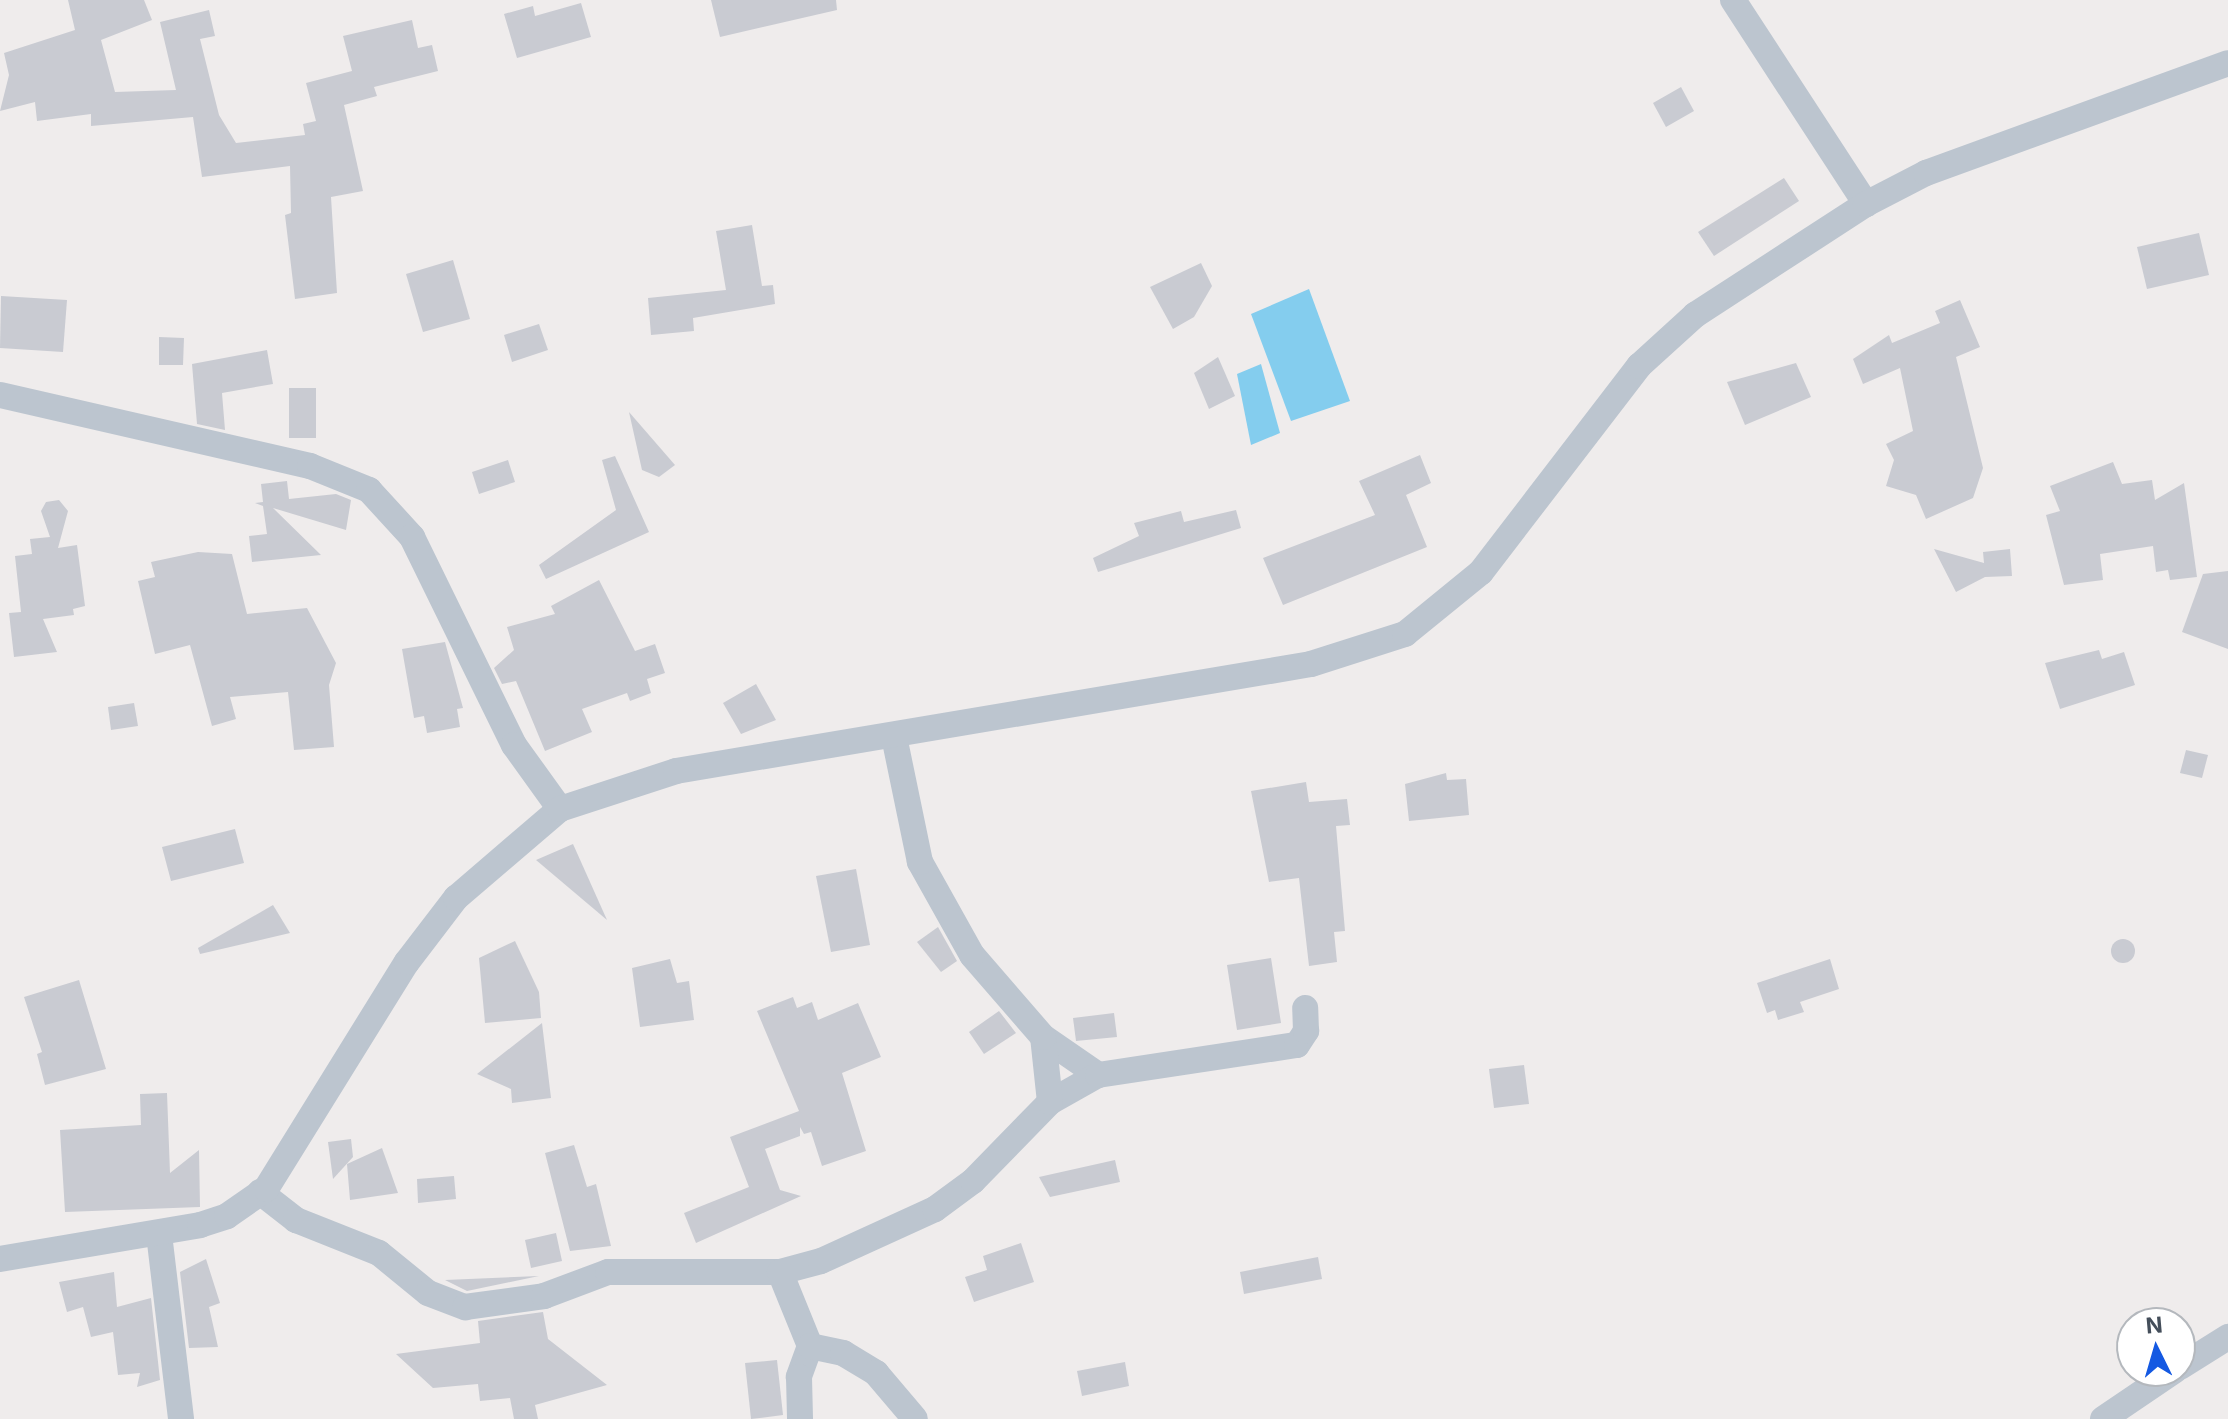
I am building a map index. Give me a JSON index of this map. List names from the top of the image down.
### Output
{
  "north": "top"
}
